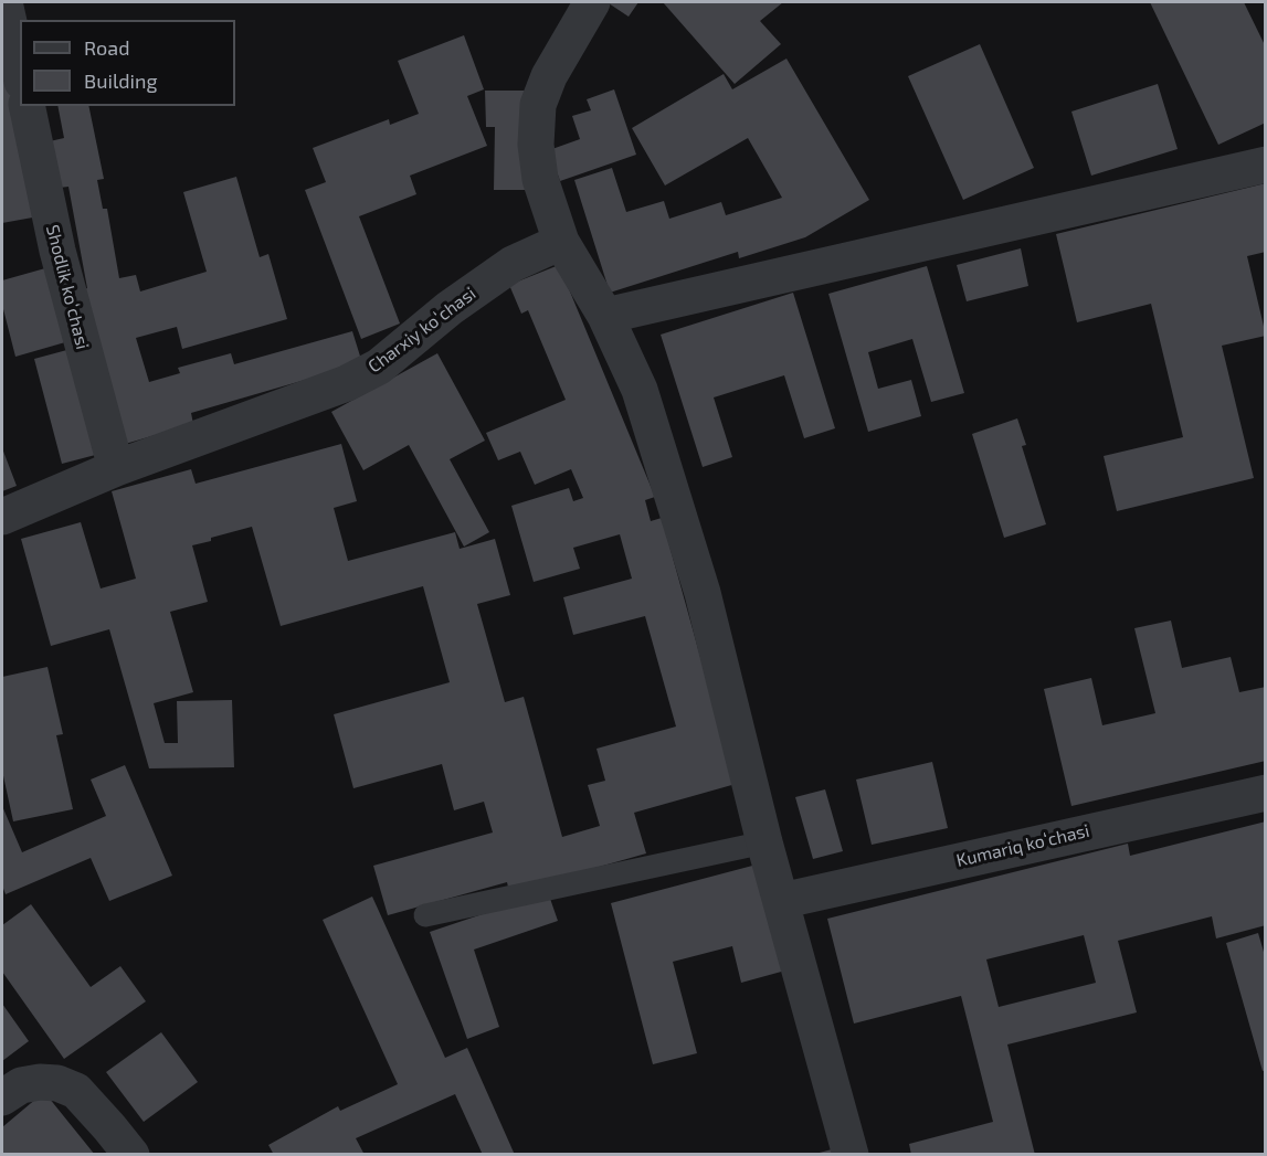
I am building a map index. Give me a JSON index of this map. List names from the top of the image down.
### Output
{
  "streets": {
    "street": ["Shodlik koʻchasi", "Charxiy koʻchasi", "Kumariq koʻchasi"]
  },
  "crossings": [
    ["Shodlik koʻchasi", "Charxiy koʻchasi"]
  ],
  "legend": ["Road", "Building"]
}
